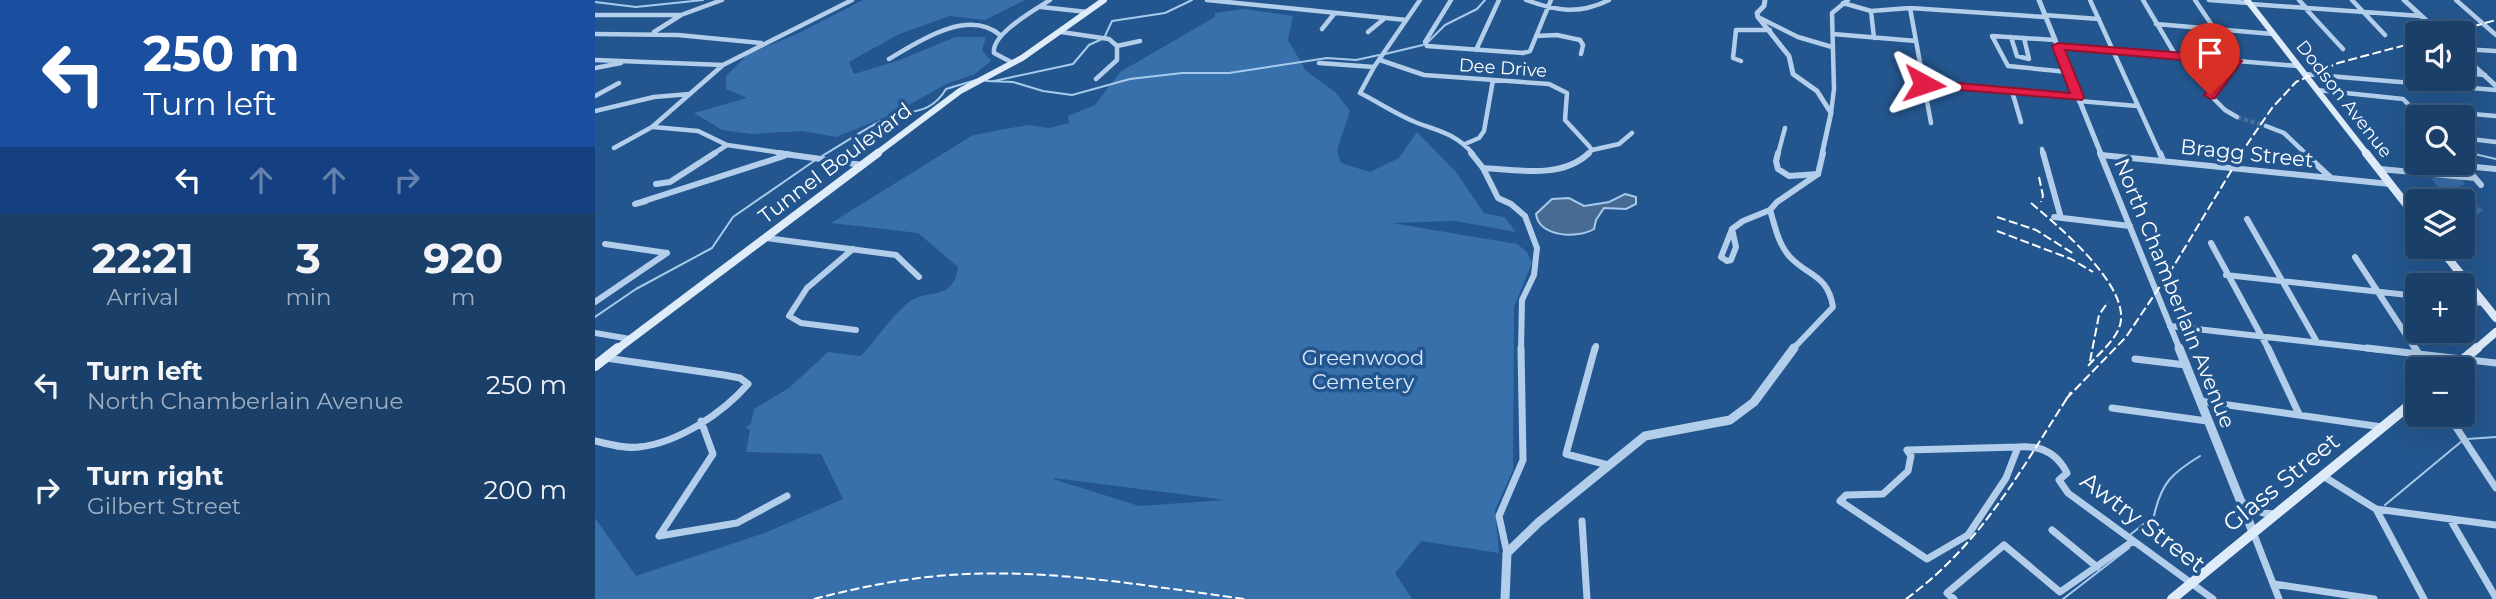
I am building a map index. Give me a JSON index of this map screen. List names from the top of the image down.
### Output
{
  "streets": {
    "main road": ["Dodson Avenue", "Tunnel Boulevard", "Glass Street"],
    "street": [
      "Dee Drive",
      "Bragg Street",
      "North Chamberlain Avenue",
      "Awtry Street"
    ]
  },
  "crossings": [
    ["Dodson Avenue", "Bragg Street"],
    ["Bragg Street", "North Chamberlain Avenue"],
    ["North Chamberlain Avenue", "Glass Street"],
    ["Glass Street", "Awtry Street"]
  ],
  "parks": ["Greenwood Cemetery"],
  "page": {
    "turn": ["250 m", "Turn left"],
    "map_buttons": ["+", "−"],
    "eta": [
      "22:21",
      "Arrival",
      "3",
      "min",
      "920",
      "m"
    ],
    "list": [
      {
        "name": "Turn left",
        "note": "North Chamberlain Avenue",
        "value": "250 m"
      },
      {
        "name": "Turn right",
        "note": "Gilbert Street",
        "value": "200 m"
      }
    ]
  }
}
